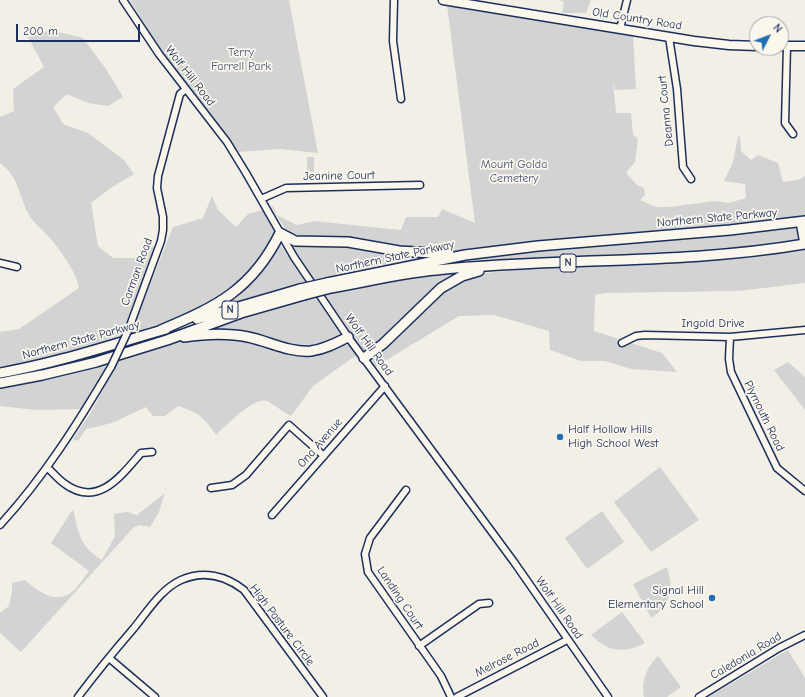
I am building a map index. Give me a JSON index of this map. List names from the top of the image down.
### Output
{
  "streets": {
    "highway": ["Northern State Parkway", "N"],
    "main road": ["Old Country Road"],
    "street": [
      "Wolf Hill Road",
      "Deanna Court",
      "Jeanine Court",
      "Carman Road",
      "Ingold Drive",
      "Plymouth Road",
      "Ona Avenue",
      "Landing Court",
      "High Pasture Circle",
      "Caledonia Road",
      "Melrose Road"
    ]
  },
  "crossings": [
    ["Old Country Road", "Deanna Court"],
    ["Wolf Hill Road", "Jeanine Court"],
    ["Wolf Hill Road", "Carman Road"],
    ["Wolf Hill Road", "Ona Avenue"],
    ["Wolf Hill Road", "Melrose Road"],
    ["Ingold Drive", "Plymouth Road"]
  ],
  "parks": ["Terry Farrell Park", "Mount Golda Cemetery"],
  "places": ["Half Hollow Hills High School West", "Signal Hill Elementary School"],
  "scale_bar": "200 m",
  "north": "top right"
}
